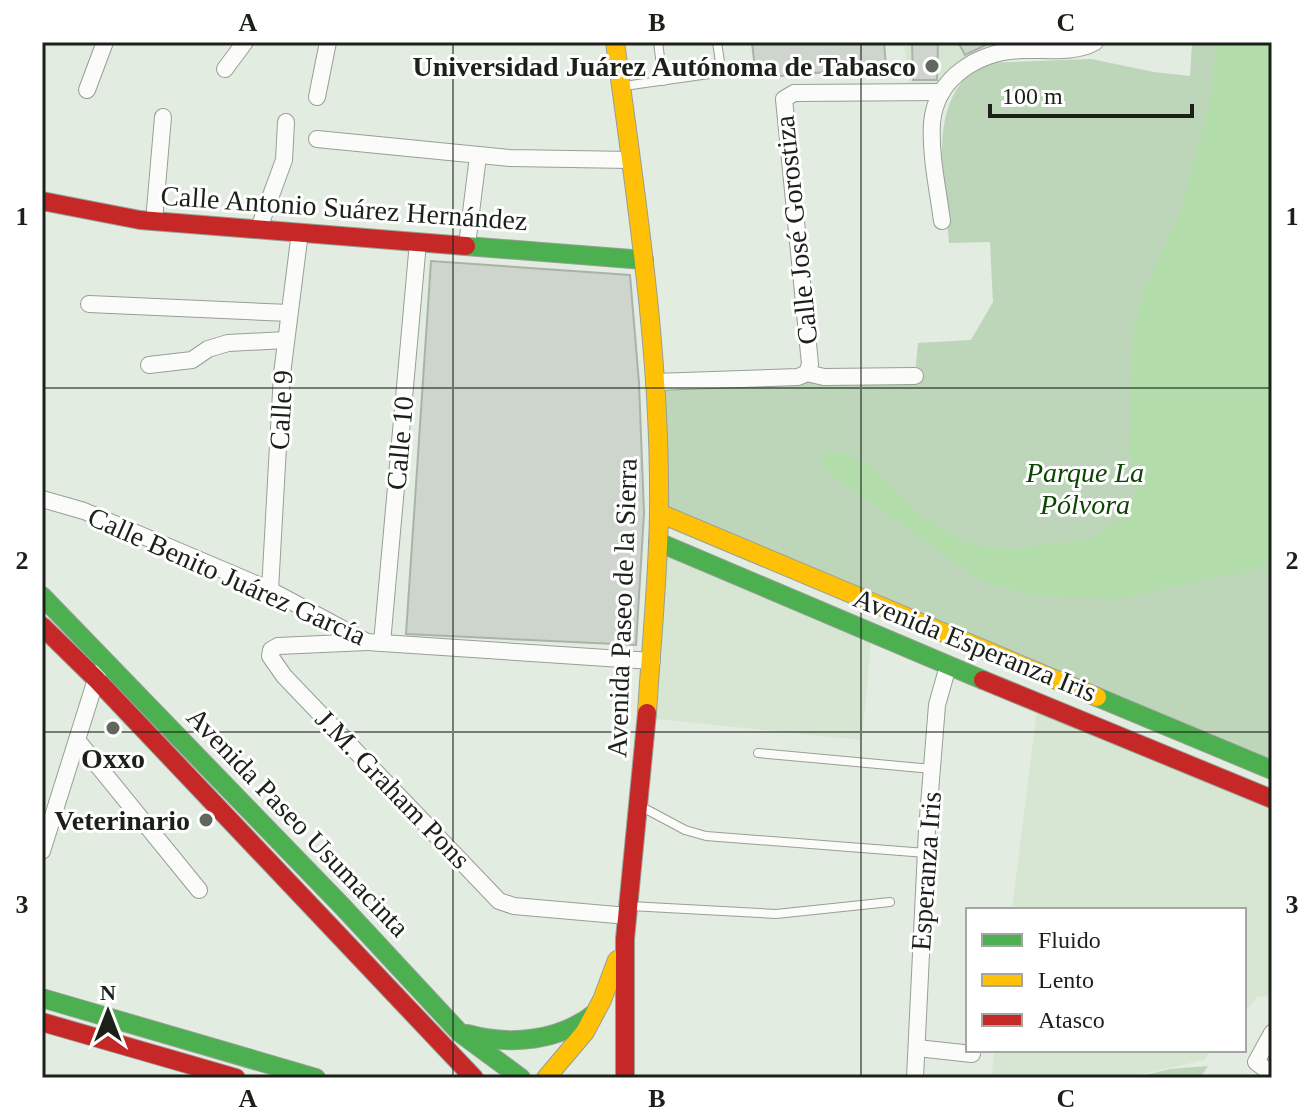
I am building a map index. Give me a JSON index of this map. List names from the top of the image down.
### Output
{
  "streets": {
    "main road": [
      "Calle Antonio Suárez Hernández",
      "Avenida Paseo de la Sierra",
      "Avenida Esperanza Iris",
      "Avenida Paseo Usumacinta"
    ],
    "street": [
      "Calle José Gorostiza",
      "Calle 9",
      "Calle 10",
      "Calle Benito Juárez García",
      "J.M. Graham Pons",
      "Esperanza Iris"
    ]
  },
  "crossings": [
    ["Calle Antonio Suárez Hernández", "Calle 9"],
    ["Calle Antonio Suárez Hernández", "Calle 10"],
    ["Calle Antonio Suárez Hernández", "Avenida Paseo de la Sierra"],
    ["Calle 9", "Calle Benito Juárez García"],
    ["Calle 10", "Calle Benito Juárez García"],
    ["Calle 10", "J.M. Graham Pons"],
    ["Calle Benito Juárez García", "Avenida Paseo de la Sierra"],
    ["Calle Benito Juárez García", "J.M. Graham Pons"],
    ["Avenida Paseo de la Sierra", "Avenida Esperanza Iris"],
    ["Avenida Paseo de la Sierra", "J.M. Graham Pons"],
    ["Avenida Esperanza Iris", "Esperanza Iris"]
  ],
  "parks": ["Parque La Pólvora"],
  "places": ["Universidad Juárez Autónoma de Tabasco", "Oxxo", "Veterinario"],
  "legend": ["Fluido", "Lento", "Atasco"],
  "scale_bar": "100 m",
  "north": "top",
  "grid": {
    "columns": ["A", "B", "C"],
    "rows": ["1", "2", "3"]
  }
}
